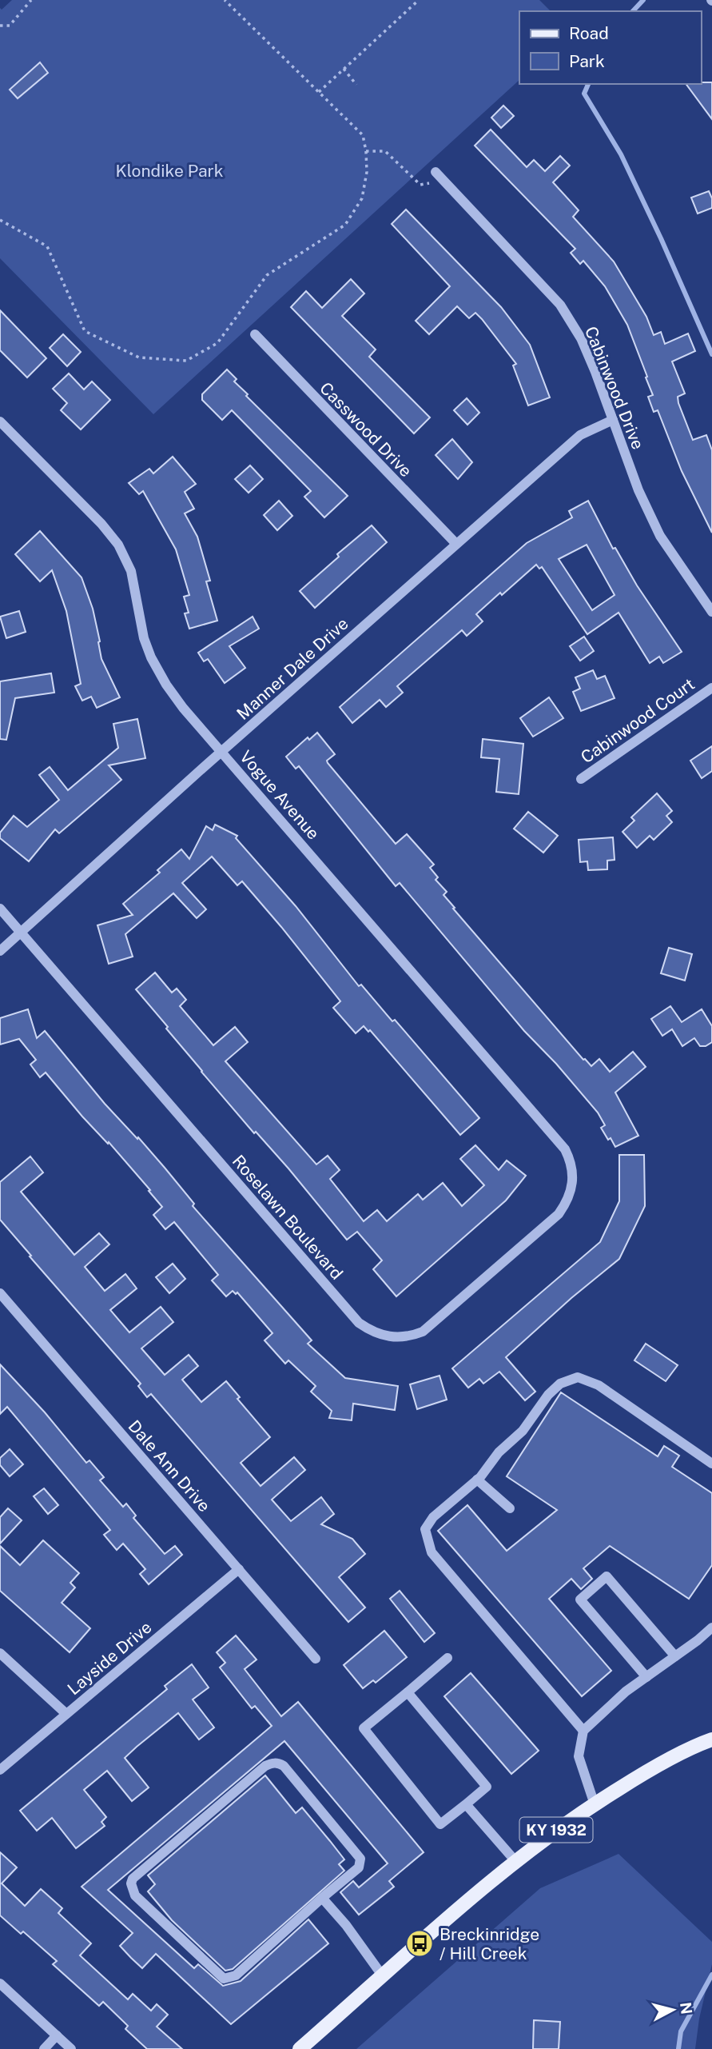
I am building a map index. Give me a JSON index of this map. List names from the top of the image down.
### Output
{
  "streets": {
    "main road": ["KY 1932"],
    "street": [
      "Cabinwood Drive",
      "Casswood Drive",
      "Manner Dale Drive",
      "Cabinwood Court",
      "Vogue Avenue",
      "Roselawn Boulevard",
      "Dale Ann Drive",
      "Layside Drive"
    ]
  },
  "crossings": [
    ["Cabinwood Drive", "Manner Dale Drive"],
    ["Casswood Drive", "Manner Dale Drive"],
    ["Manner Dale Drive", "Vogue Avenue"],
    ["Manner Dale Drive", "Roselawn Boulevard"],
    ["Vogue Avenue", "Roselawn Boulevard"],
    ["Dale Ann Drive", "Layside Drive"]
  ],
  "parks": ["Klondike Park"],
  "places": {
    "bus stop": ["Breckinridge / Hill Creek"]
  },
  "legend": ["Road", "Park"],
  "north": "right"
}
